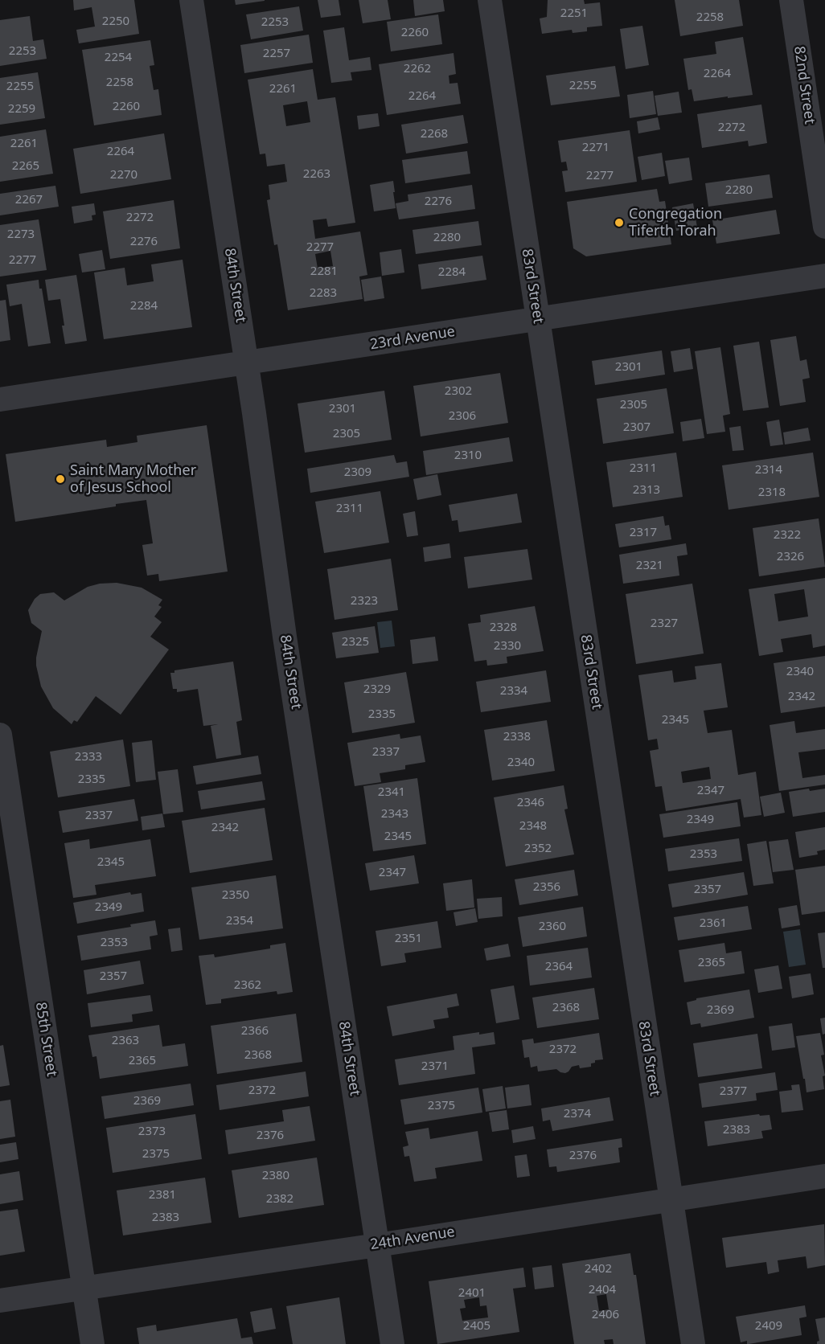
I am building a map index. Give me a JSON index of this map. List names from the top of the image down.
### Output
{
  "streets": {
    "street": [
      "82nd Street",
      "84th Street",
      "83rd Street",
      "23rd Avenue",
      "85th Street",
      "24th Avenue"
    ]
  },
  "crossings": [
    ["84th Street", "23rd Avenue"],
    ["84th Street", "24th Avenue"],
    ["83rd Street", "23rd Avenue"],
    ["83rd Street", "24th Avenue"],
    ["85th Street", "24th Avenue"]
  ],
  "places": ["Congregation Tiferth Torah", "Saint Mary Mother of Jesus School"],
  "house_numbers": [
    "2251",
    "2258",
    "2250",
    "2253",
    "2260",
    "2253",
    "2257",
    "2254",
    "2262",
    "2264",
    "2258",
    "2255",
    "2255",
    "2261",
    "2264",
    "2260",
    "2259",
    "2272",
    "2268",
    "2261",
    "2271",
    "2264",
    "2265",
    "2263",
    "2270",
    "2277",
    "2280",
    "2267",
    "2276",
    "2272",
    "2273",
    "2280",
    "2276",
    "2277",
    "2277",
    "2281",
    "2284",
    "2283",
    "2284",
    "2301",
    "2302",
    "2305",
    "2301",
    "2306",
    "2307",
    "2305",
    "2310",
    "2311",
    "2314",
    "2309",
    "2313",
    "2318",
    "2311",
    "2317",
    "2322",
    "2326",
    "2321",
    "2323",
    "2327",
    "2328",
    "2325",
    "2330",
    "2340",
    "2329",
    "2334",
    "2342",
    "2335",
    "2345",
    "2338",
    "2337",
    "2333",
    "2340",
    "2335",
    "2347",
    "2341",
    "2346",
    "2343",
    "2337",
    "2349",
    "2348",
    "2342",
    "2345",
    "2352",
    "2353",
    "2345",
    "2347",
    "2356",
    "2357",
    "2350",
    "2349",
    "2354",
    "2361",
    "2360",
    "2351",
    "2353",
    "2365",
    "2364",
    "2357",
    "2362",
    "2368",
    "2369",
    "2366",
    "2363",
    "2372",
    "2368",
    "2365",
    "2371",
    "2372",
    "2377",
    "2369",
    "2375",
    "2374",
    "2383",
    "2373",
    "2376",
    "2375",
    "2376",
    "2380",
    "2381",
    "2382",
    "2383",
    "2402",
    "2404",
    "2401",
    "2406",
    "2405",
    "2409"
  ]
}
